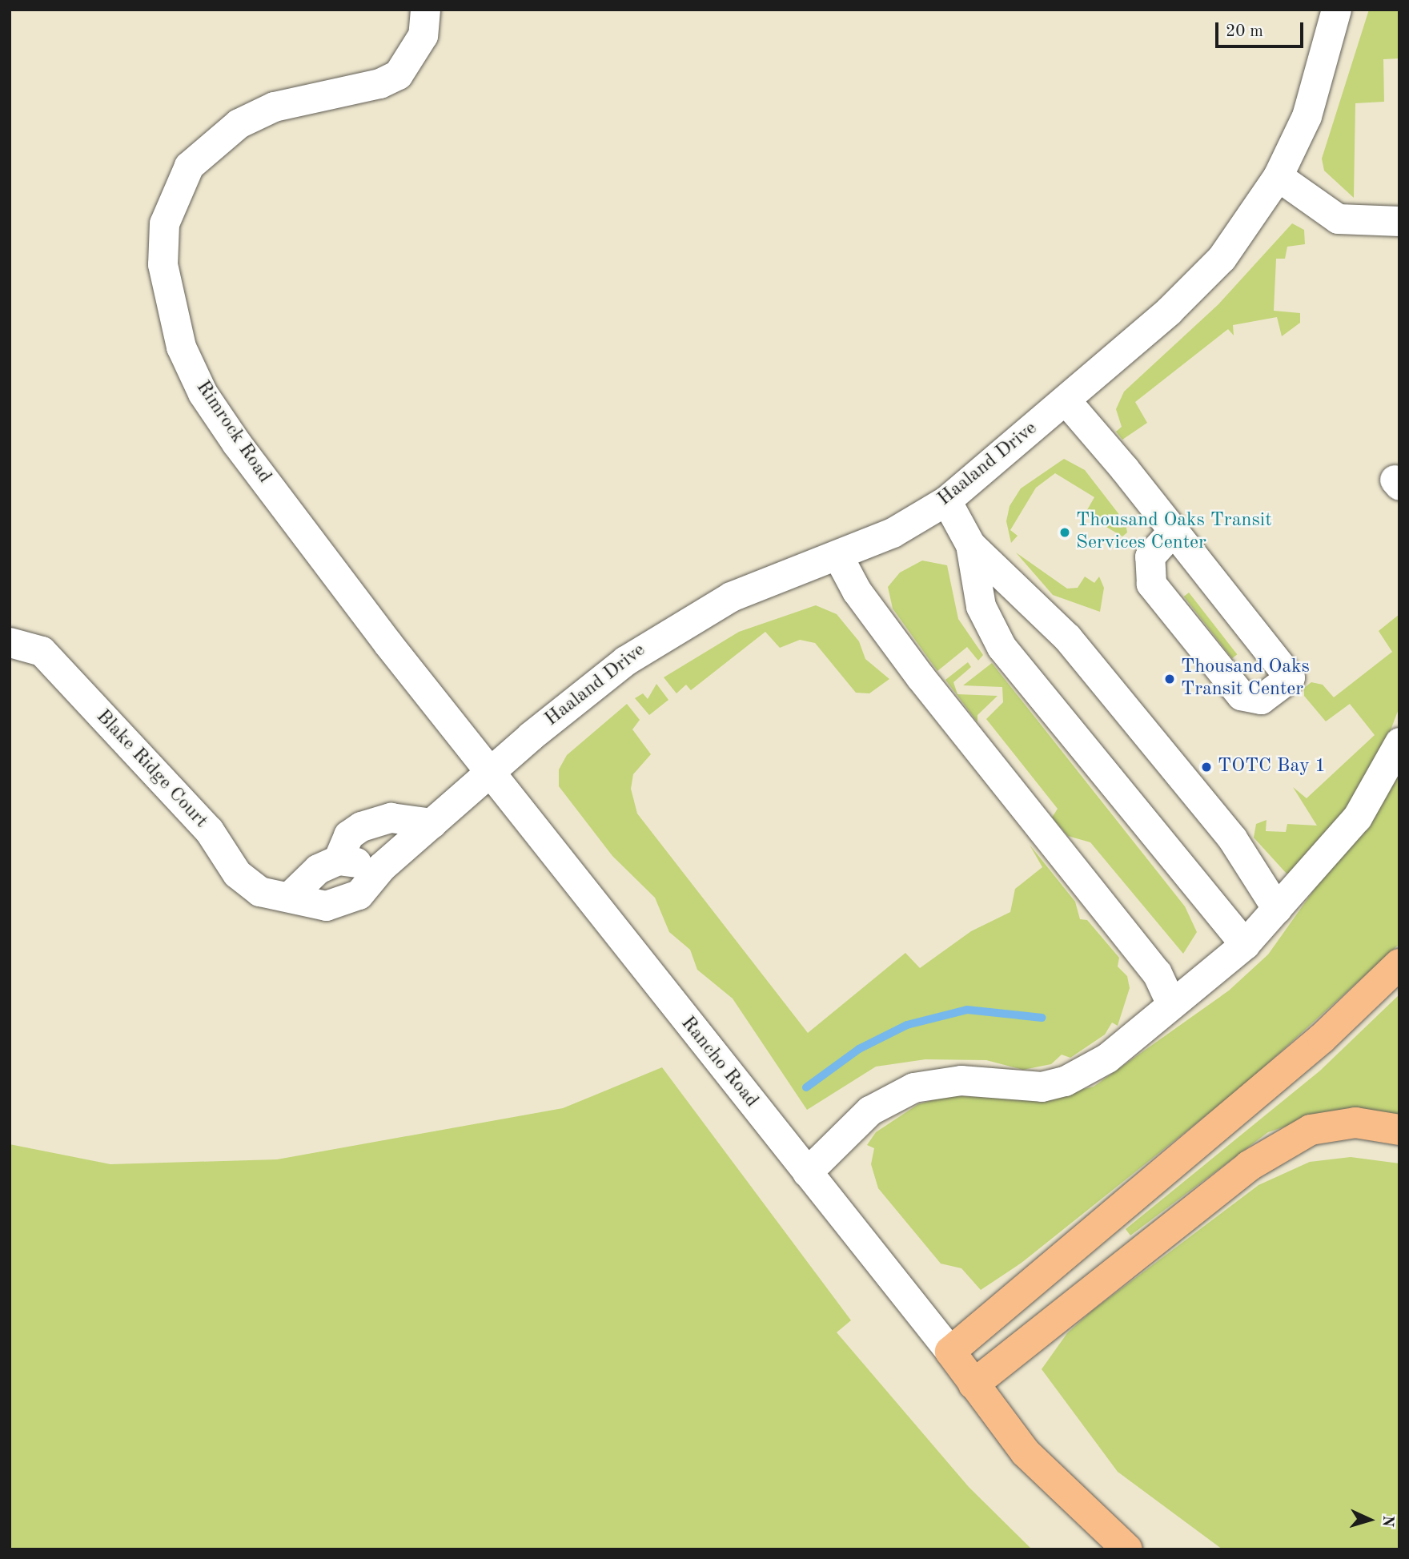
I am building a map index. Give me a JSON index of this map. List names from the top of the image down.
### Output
{
  "streets": {
    "street": [
      "Rimrock Road",
      "Haaland Drive",
      "Blake Ridge Court",
      "Rancho Road"
    ]
  },
  "crossings": [
    ["Rimrock Road", "Haaland Drive"],
    ["Rimrock Road", "Blake Ridge Court"],
    ["Rimrock Road", "Rancho Road"],
    ["Haaland Drive", "Blake Ridge Court"],
    ["Haaland Drive", "Rancho Road"],
    ["Blake Ridge Court", "Rancho Road"]
  ],
  "places": ["Thousand Oaks Transit Services Center", "Thousand Oaks Transit Center", "TOTC Bay 1"],
  "scale_bar": "20 m",
  "north": "right"
}
